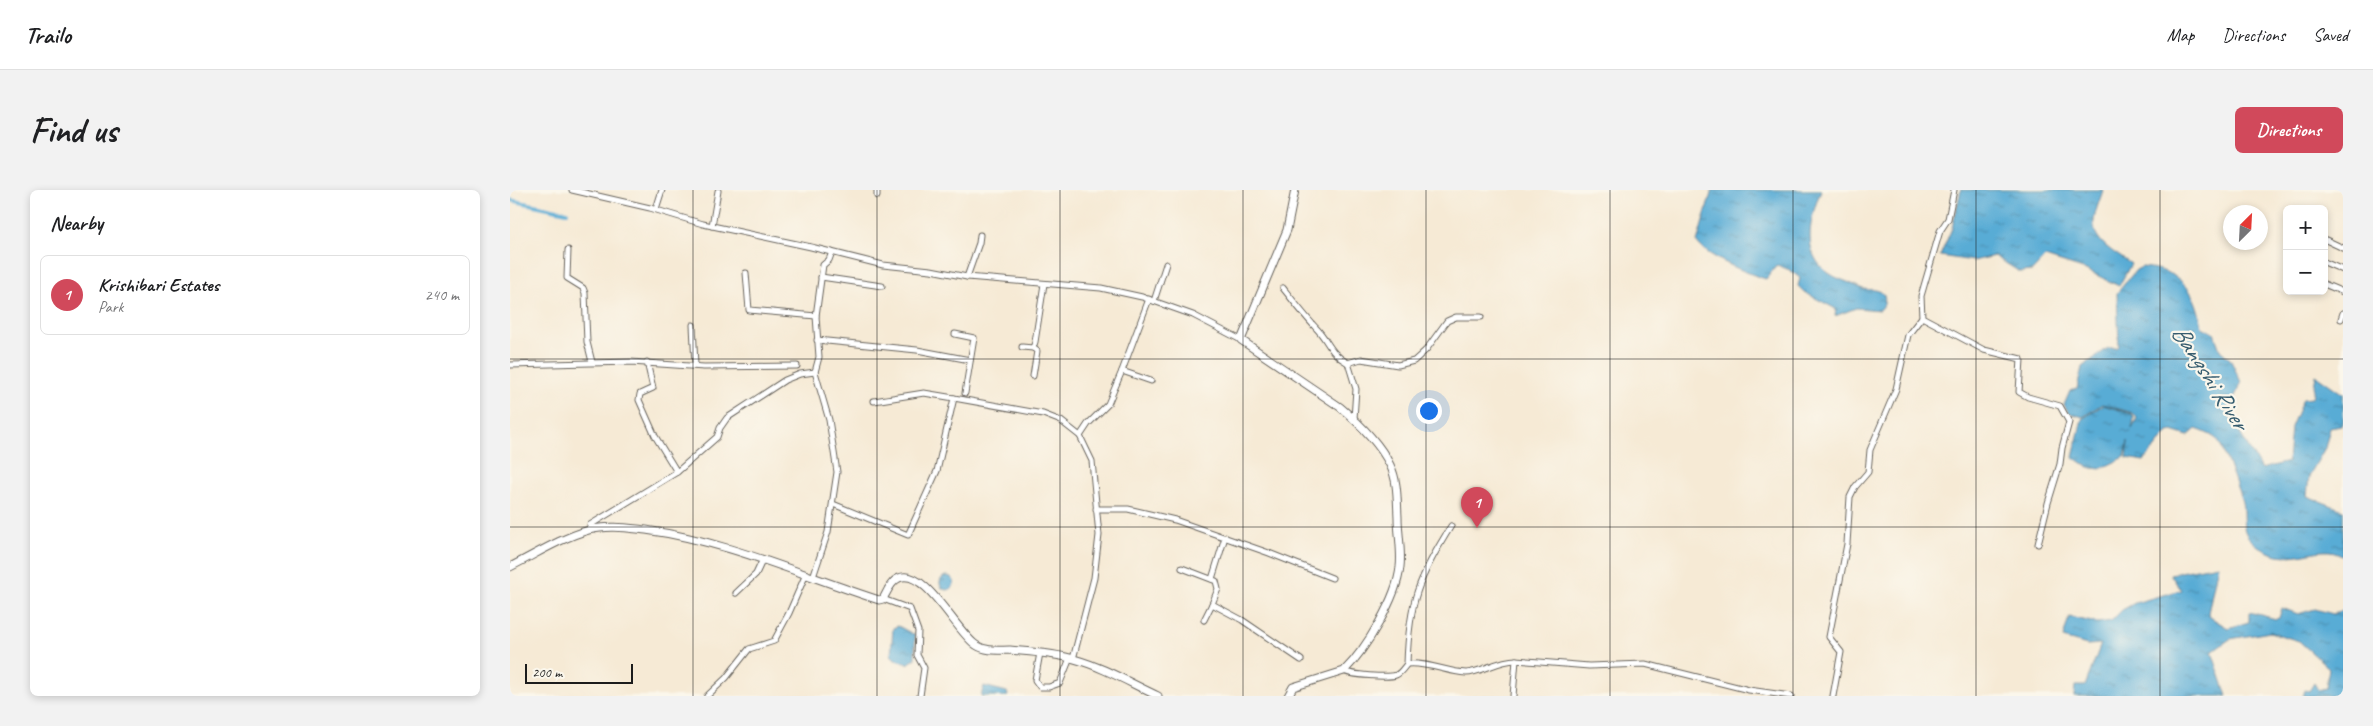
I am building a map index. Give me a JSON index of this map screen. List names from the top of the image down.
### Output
{
  "water": ["Bangshi River"],
  "scale_bar": "200 m",
  "north": "top right",
  "page": {
    "header": "Trailo",
    "nav": ["Map", "Directions", "Saved"],
    "buttons": "Directions",
    "title": "Find us",
    "heading": "Nearby",
    "map_buttons": ["+", "−"],
    "list": [
      {
        "mark": "1",
        "name": "Krishibari Estates",
        "note": "Park",
        "value": "240 m"
      }
    ],
    "pins": "1",
    "scale": "200 m"
  }
}
